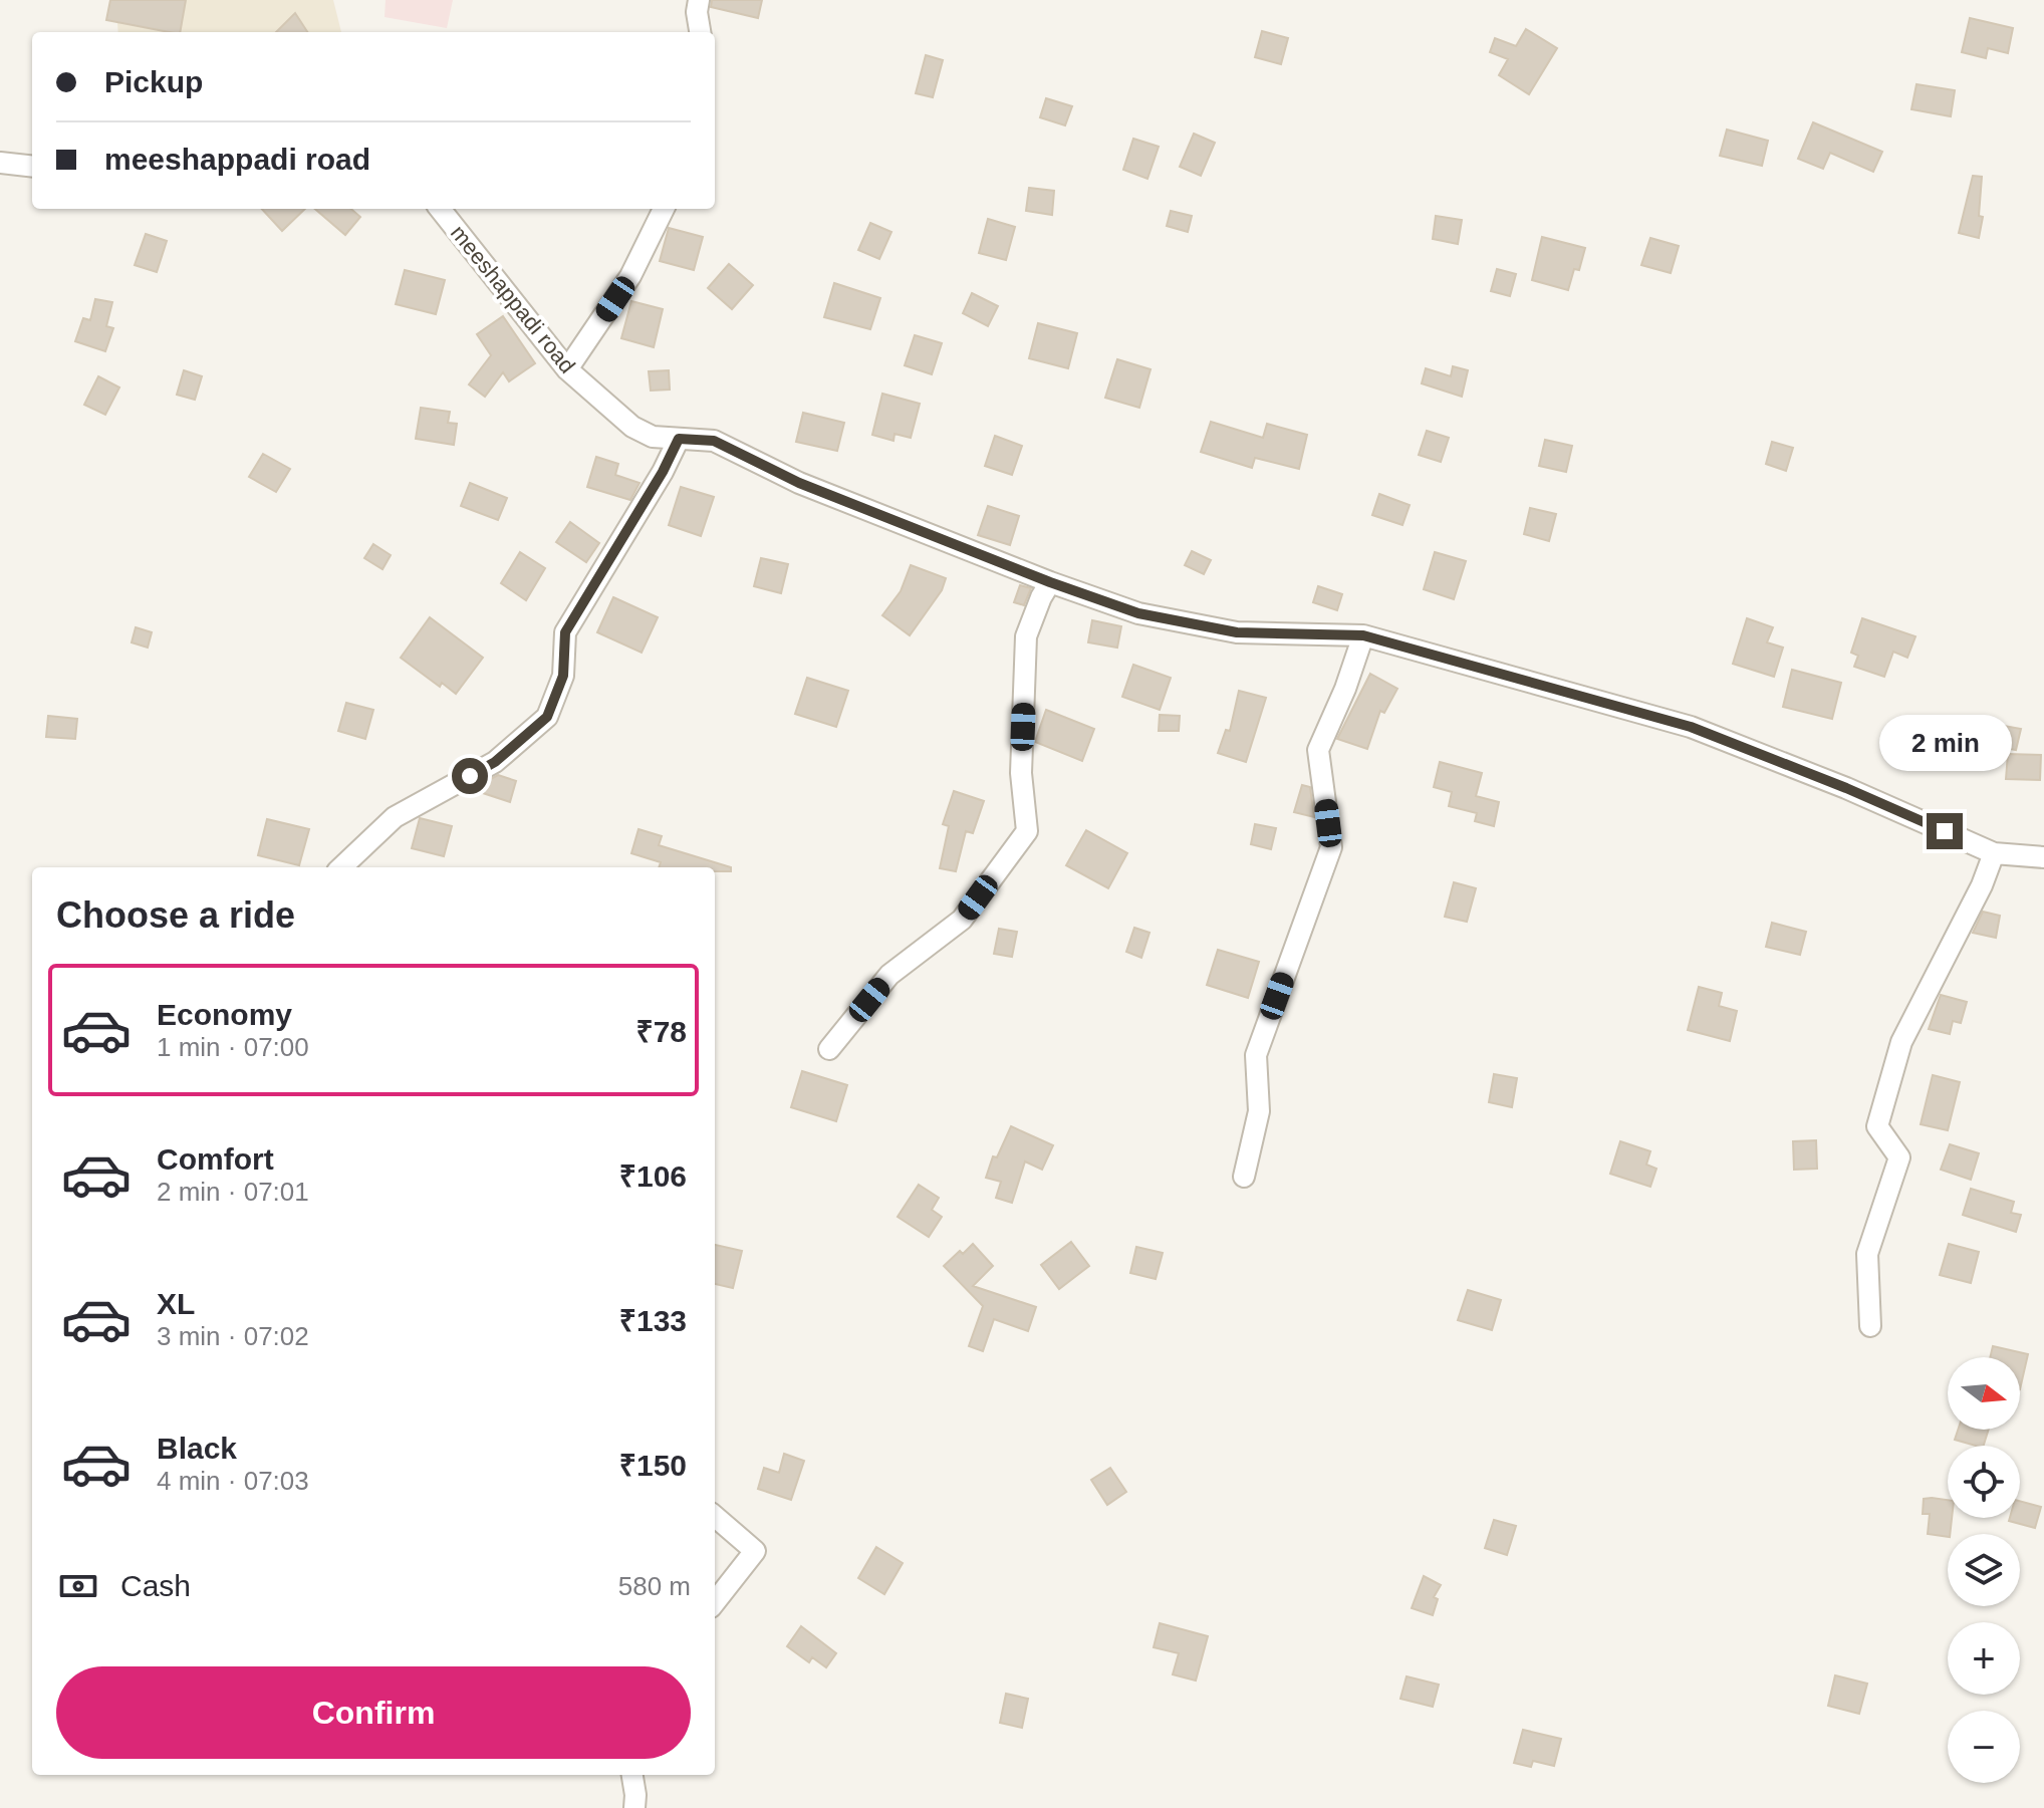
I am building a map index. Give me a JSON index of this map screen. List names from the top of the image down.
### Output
{
  "streets": {
    "street": ["meeshappadi road"]
  },
  "north": "right",
  "page": {
    "banner": ["Pickup", "meeshappadi road"],
    "bubble": "2 min",
    "heading": "Choose a ride",
    "list": [
      {
        "name": "Economy",
        "note": "1 min · 07:00",
        "value": "₹78"
      },
      {
        "name": "Comfort",
        "note": "2 min · 07:01",
        "value": "₹106"
      },
      {
        "name": "XL",
        "note": "3 min · 07:02",
        "value": "₹133"
      },
      {
        "name": "Black",
        "note": "4 min · 07:03",
        "value": "₹150"
      }
    ],
    "map_buttons": ["+", "−"],
    "pay": ["Cash", "580 m"],
    "buttons": "Confirm"
  }
}
